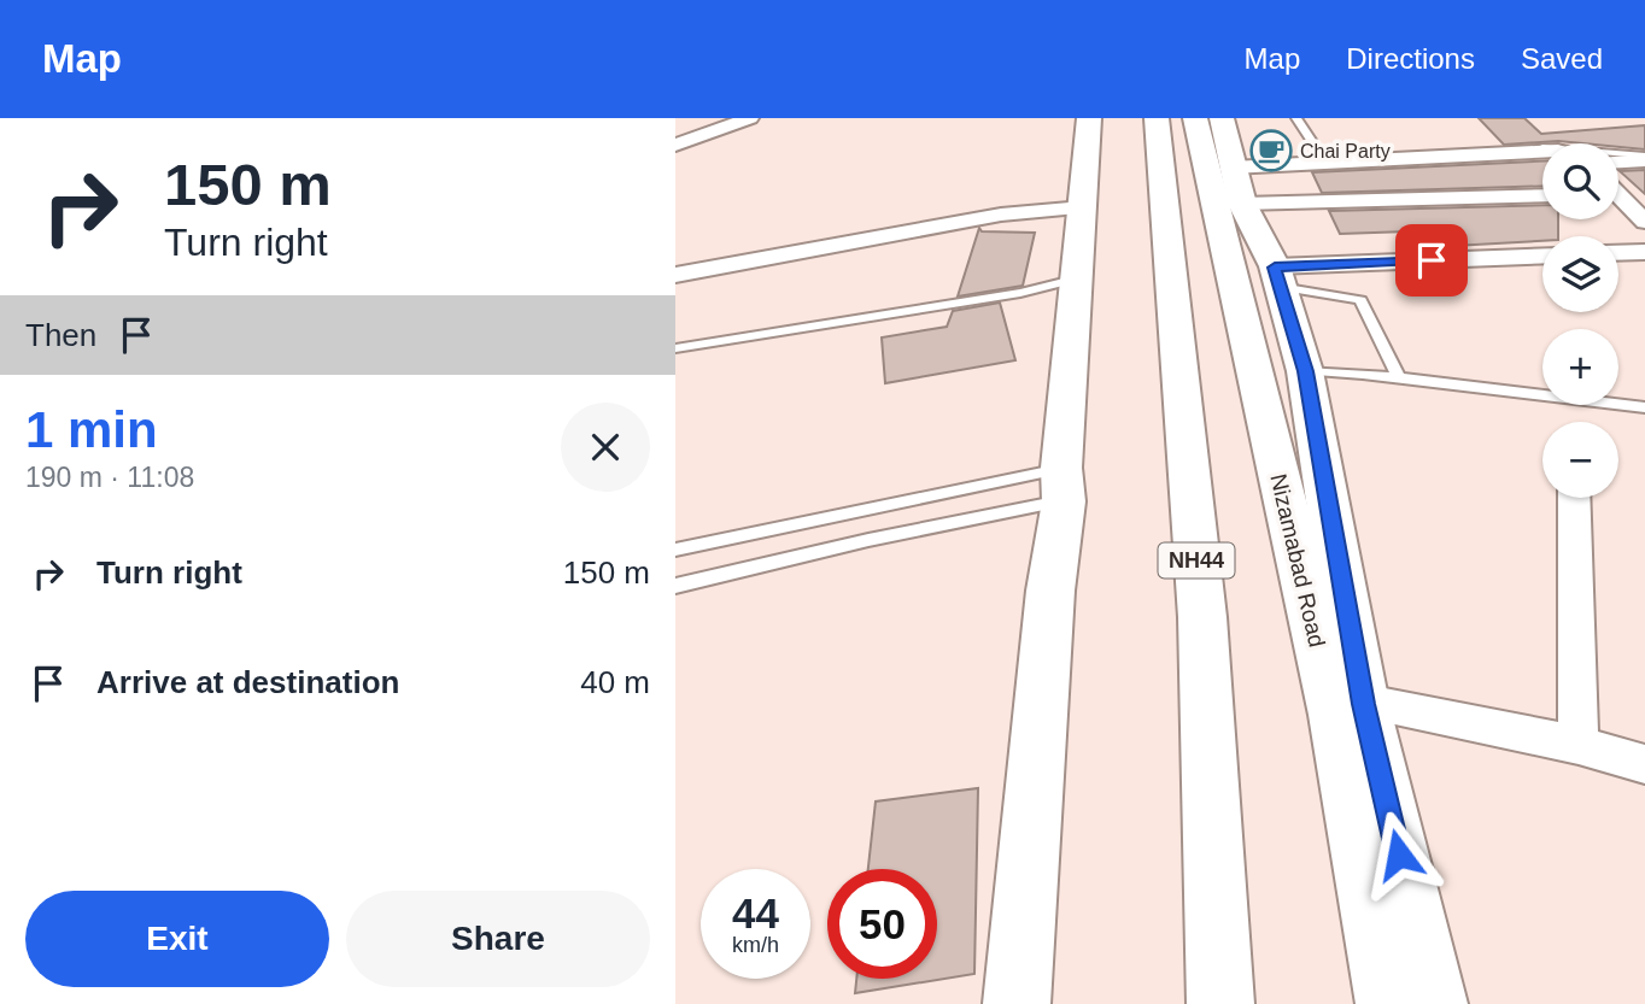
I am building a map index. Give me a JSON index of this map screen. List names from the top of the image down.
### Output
{
  "streets": {
    "main road": ["NH44", "Nizamabad Road"]
  },
  "places": {
    "cafe": ["Chai Party"]
  },
  "page": {
    "header": "Map",
    "nav": ["Map", "Directions", "Saved"],
    "turn": ["150 m", "Turn right"],
    "map_buttons": ["+", "−"],
    "then": "Then",
    "heading": ["1 min", "190 m · 11:08"],
    "list": [
      {
        "name": "Turn right",
        "value": "150 m"
      },
      {
        "name": "Arrive at destination",
        "value": "40 m"
      }
    ],
    "speed": "44 km/h",
    "limit": "50",
    "buttons": ["Exit", "Share"]
  }
}
